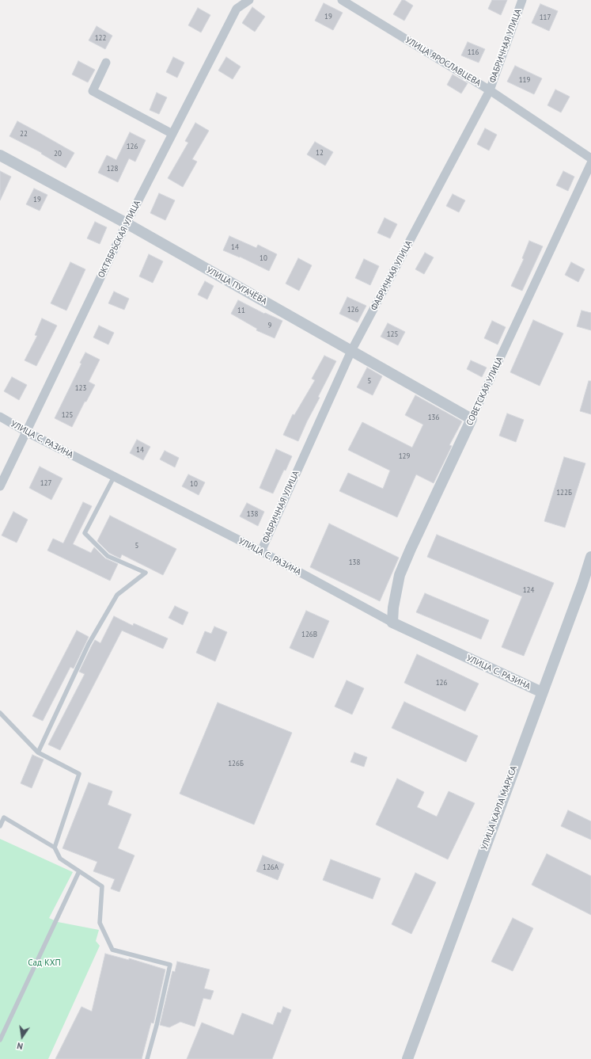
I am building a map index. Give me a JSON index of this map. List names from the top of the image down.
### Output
{
  "streets": {
    "street": [
      "ФАБРИЧНАЯ УЛИЦА",
      "УЛИЦА ЯРОСЛАВЦЕВА",
      "ОКТЯБРЬСКАЯ УЛИЦА",
      "УЛИЦА ПУГАЧЁВА",
      "СОВЕТСКАЯ УЛИЦА",
      "УЛИЦА С. РАЗИНА",
      "УЛИЦА КАРЛА МАРКСА"
    ]
  },
  "crossings": [
    ["ФАБРИЧНАЯ УЛИЦА", "УЛИЦА ЯРОСЛАВЦЕВА"],
    ["ФАБРИЧНАЯ УЛИЦА", "УЛИЦА ПУГАЧЁВА"],
    ["ФАБРИЧНАЯ УЛИЦА", "УЛИЦА С. РАЗИНА"],
    ["ОКТЯБРЬСКАЯ УЛИЦА", "УЛИЦА ПУГАЧЁВА"],
    ["ОКТЯБРЬСКАЯ УЛИЦА", "УЛИЦА С. РАЗИНА"],
    ["УЛИЦА ПУГАЧЁВА", "СОВЕТСКАЯ УЛИЦА"],
    ["СОВЕТСКАЯ УЛИЦА", "УЛИЦА С. РАЗИНА"],
    ["УЛИЦА С. РАЗИНА", "УЛИЦА КАРЛА МАРКСА"]
  ],
  "parks": ["Сад КХП"],
  "house_numbers": [
    "19",
    "117",
    "122",
    "116",
    "119",
    "22",
    "126",
    "12",
    "20",
    "128",
    "19",
    "14",
    "10",
    "126",
    "11",
    "9",
    "125",
    "5",
    "123",
    "125",
    "136",
    "14",
    "129",
    "127",
    "10",
    "122Б",
    "138",
    "5",
    "138",
    "124",
    "126В",
    "126",
    "126Б",
    "126А"
  ],
  "north": "bottom"
}
